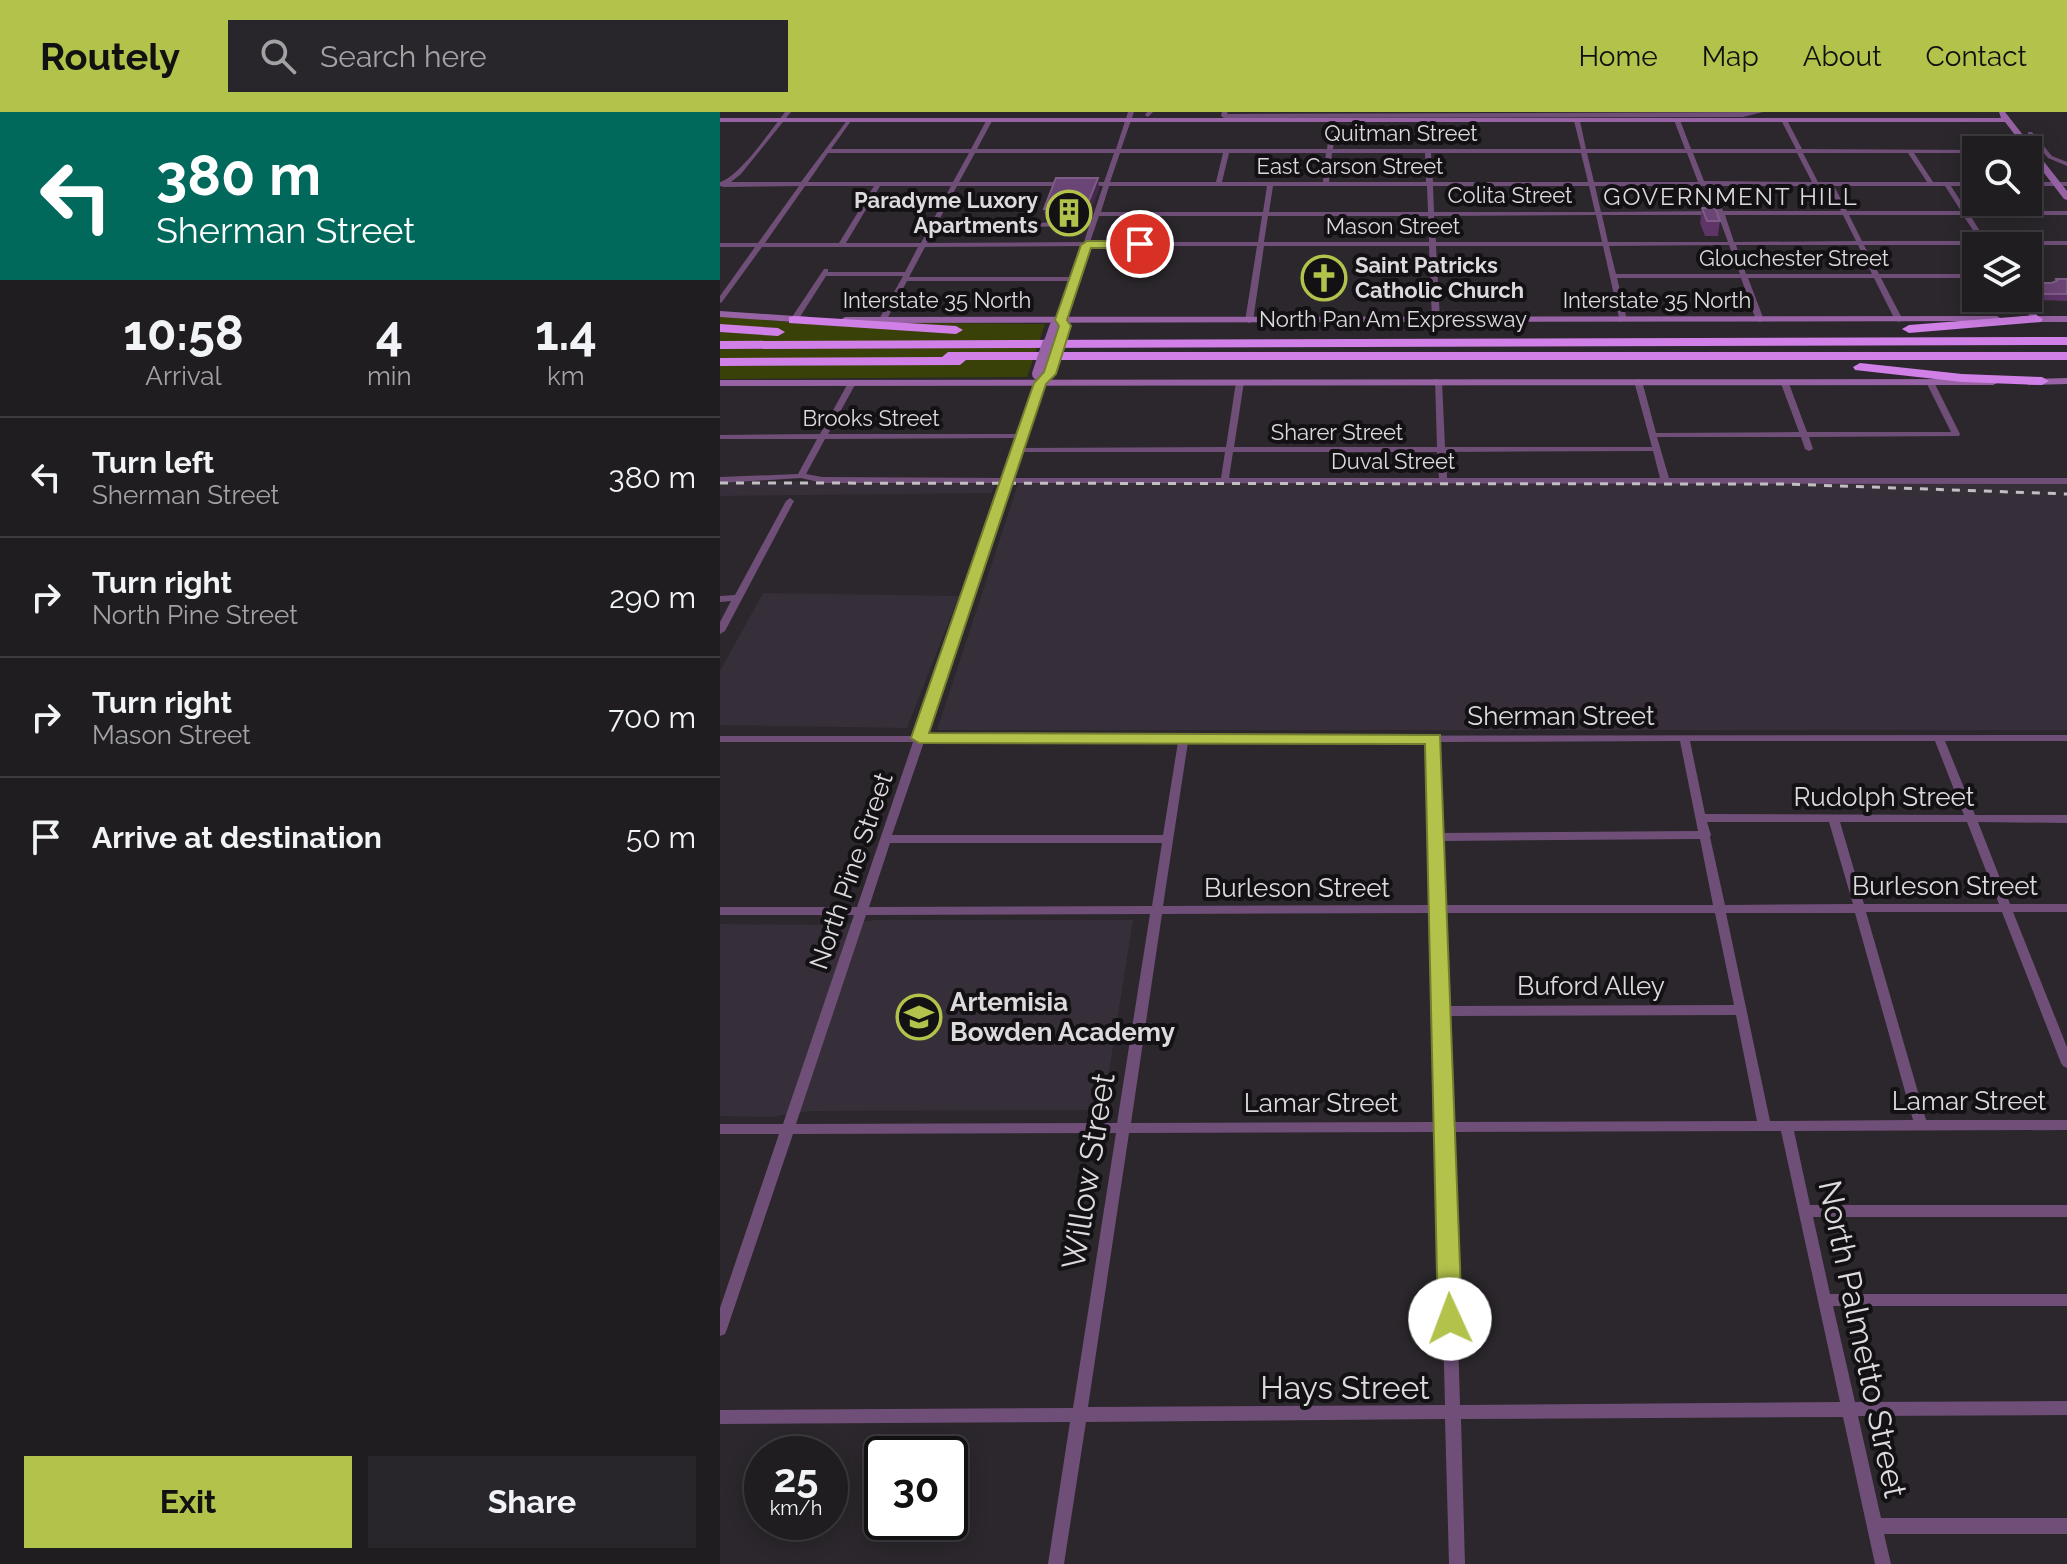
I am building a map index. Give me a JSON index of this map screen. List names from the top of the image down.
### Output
{
  "streets": {
    "highway": ["North Pan Am Expressway"],
    "main road": ["Interstate 35 North", "North Pine Street"],
    "street": [
      "Quitman Street",
      "East Carson Street",
      "Colita Street",
      "Mason Street",
      "Glouchester Street",
      "Brooks Street",
      "Sharer Street",
      "Duval Street",
      "Sherman Street",
      "Rudolph Street",
      "Burleson Street",
      "Buford Alley",
      "Lamar Street",
      "Willow Street",
      "North Palmetto Street",
      "Hays Street"
    ]
  },
  "crossings": [
    ["Quitman Street", "North Pine Street"],
    ["East Carson Street", "North Pine Street"],
    ["Colita Street", "North Pine Street"],
    ["Mason Street", "North Pine Street"],
    ["Interstate 35 North", "North Pine Street"],
    ["Brooks Street", "North Pine Street"],
    ["Sharer Street", "North Pine Street"],
    ["Duval Street", "North Pine Street"],
    ["Sherman Street", "North Pine Street"],
    ["Sherman Street", "Willow Street"],
    ["North Pine Street", "Burleson Street"],
    ["North Pine Street", "Lamar Street"],
    ["Burleson Street", "Willow Street"],
    ["Lamar Street", "Willow Street"],
    ["Lamar Street", "North Palmetto Street"],
    ["Willow Street", "Hays Street"],
    ["North Palmetto Street", "Hays Street"]
  ],
  "districts": ["GOVERNMENT HILL"],
  "places": {
    "building": ["Paradyme Luxory Apartments"],
    "church": ["Saint Patricks Catholic Church"],
    "school or university": ["Artemisia Bowden Academy"]
  },
  "page": {
    "header": "Routely",
    "search": "Search here",
    "nav": [
      "Home",
      "Map",
      "About",
      "Contact"
    ],
    "turn": ["380 m", "Sherman Street"],
    "eta": [
      "10:58",
      "Arrival",
      "4",
      "min",
      "1.4",
      "km"
    ],
    "list": [
      {
        "name": "Turn left",
        "note": "Sherman Street",
        "value": "380 m"
      },
      {
        "name": "Turn right",
        "note": "North Pine Street",
        "value": "290 m"
      },
      {
        "name": "Turn right",
        "note": "Mason Street",
        "value": "700 m"
      },
      {
        "name": "Arrive at destination",
        "value": "50 m"
      }
    ],
    "speed": "25 km/h",
    "limit": "30",
    "buttons": ["Exit", "Share"]
  }
}
